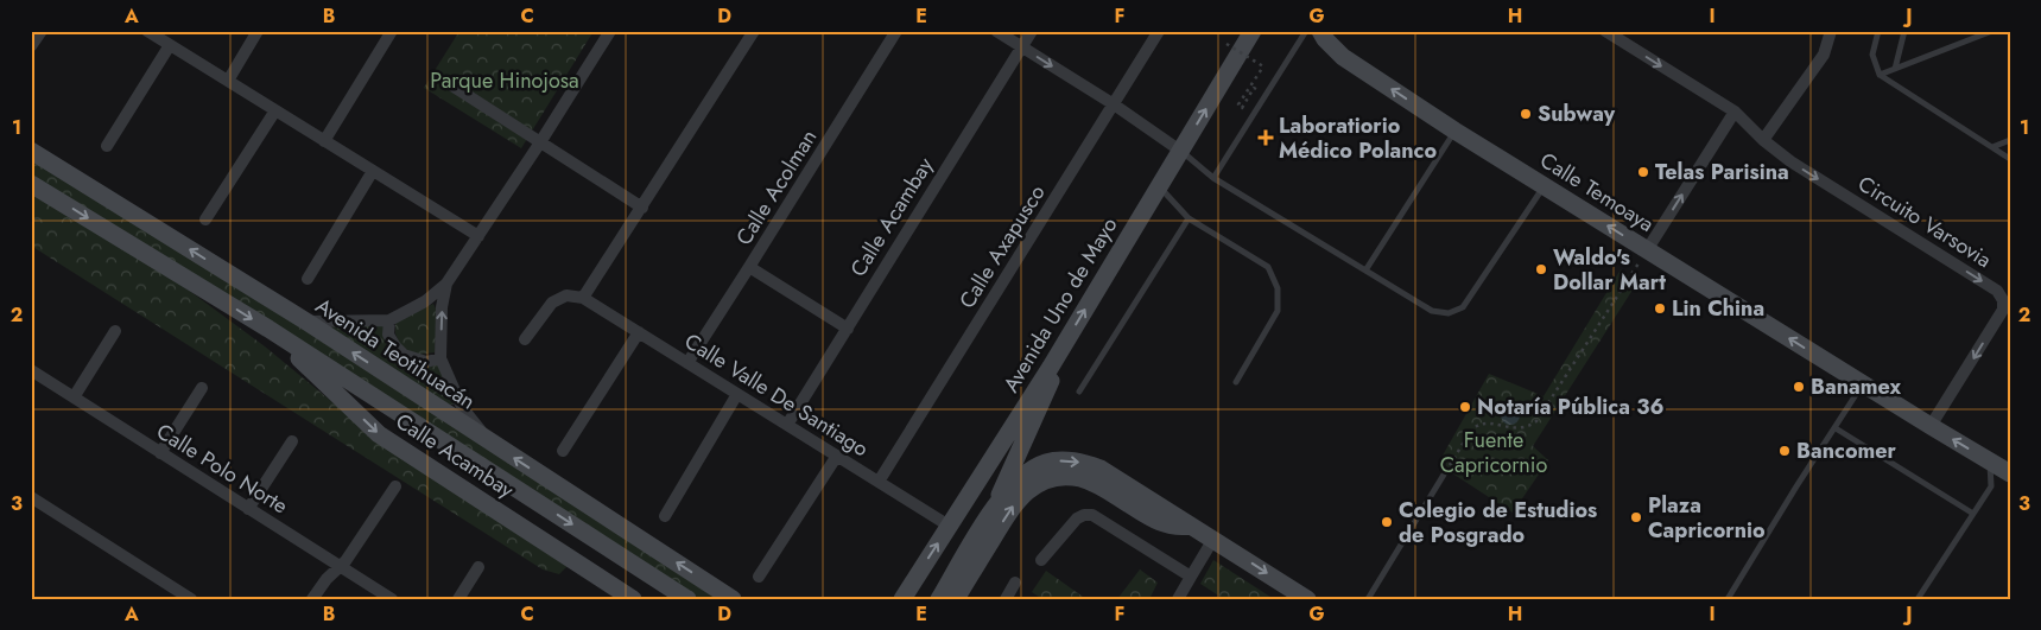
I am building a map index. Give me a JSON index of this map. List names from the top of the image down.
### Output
{
  "streets": {
    "main road": [
      "Calle Temoaya",
      "Calle Acambay",
      "Avenida Uno de Mayo",
      "Avenida Teotihuacán"
    ],
    "street": [
      "Calle Acolman",
      "Circuito Varsovia",
      "Calle Axapusco",
      "Calle Valle De Santiago",
      "Calle Polo Norte"
    ]
  },
  "crossings": [
    ["Calle Acolman", "Calle Valle De Santiago"],
    ["Calle Temoaya", "Circuito Varsovia"],
    ["Calle Acambay", "Calle Valle De Santiago"],
    ["Calle Axapusco", "Calle Valle De Santiago"],
    ["Avenida Uno de Mayo", "Calle Valle De Santiago"]
  ],
  "one_way": ["Calle Temoaya", "Calle Acambay", "Avenida Uno de Mayo"],
  "parks": ["Parque Hinojosa", "Fuente Capricornio"],
  "places": {
    "other": [
      "Subway",
      "Telas Parisina",
      "Waldo's Dollar Mart",
      "Lin China",
      "Banamex",
      "Notaría Pública 36",
      "Bancomer",
      "Plaza Capricornio",
      "Colegio de Estudios de Posgrado"
    ],
    "health": ["Laboratiorio Médico Polanco"]
  },
  "grid": {
    "columns": [
      "A",
      "B",
      "C",
      "D",
      "E",
      "F",
      "G",
      "H",
      "I",
      "J"
    ],
    "rows": ["1", "2", "3"]
  }
}
